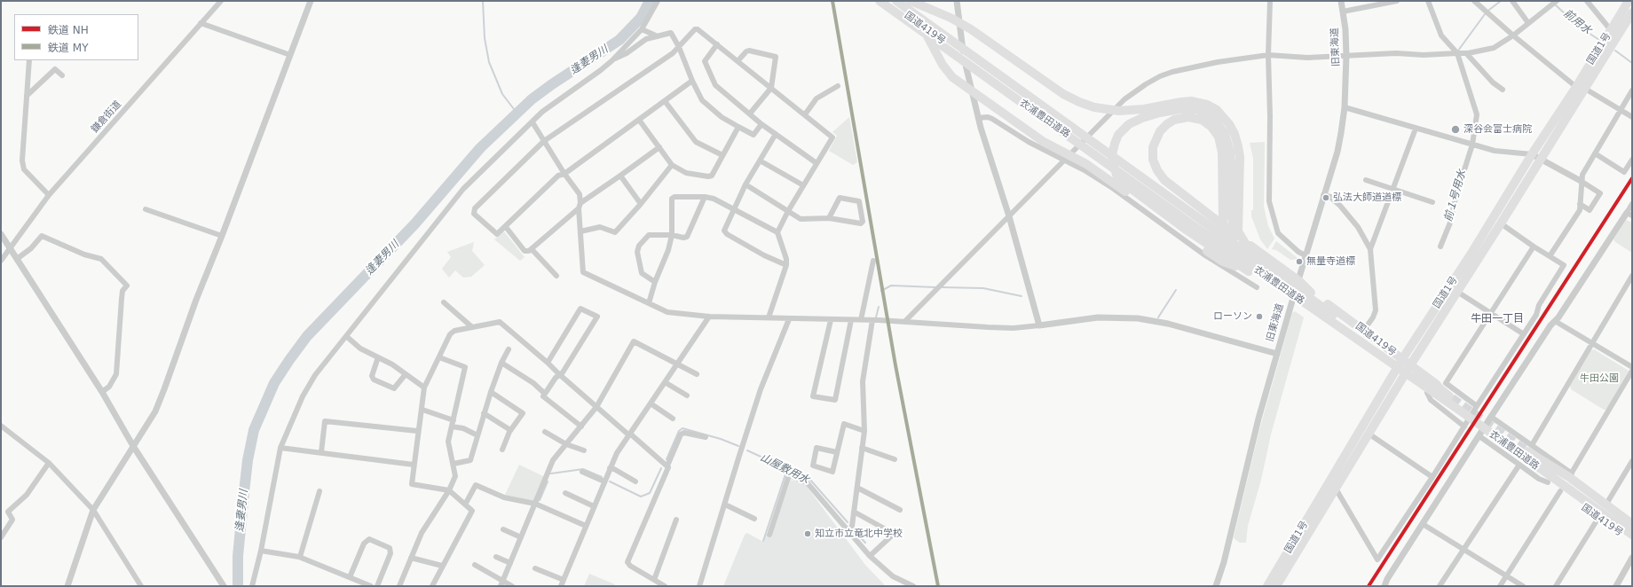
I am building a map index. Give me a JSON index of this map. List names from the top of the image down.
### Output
{
  "streets": {
    "highway": ["国道419号", "国道1号", "衣浦豊田道路"],
    "street": ["旧東海道", "鎌倉街道"]
  },
  "crossings": [
    ["国道419号", "旧東海道"],
    ["国道419号", "国道1号"],
    ["国道419号", "衣浦豊田道路"],
    ["旧東海道", "衣浦豊田道路"]
  ],
  "districts": ["牛田一丁目"],
  "water": [
    "前用水",
    "逢妻男川",
    "前１号用水",
    "山屋敷用水"
  ],
  "parks": ["牛田公園"],
  "places": [
    "深谷会富士病院",
    "弘法大師道道標",
    "無量寺道標",
    "ローソン",
    "知立市立竜北中学校"
  ],
  "lines": ["rail line MY", "rail line NH"],
  "legend": ["鉄道 NH", "鉄道 MY"]
}
